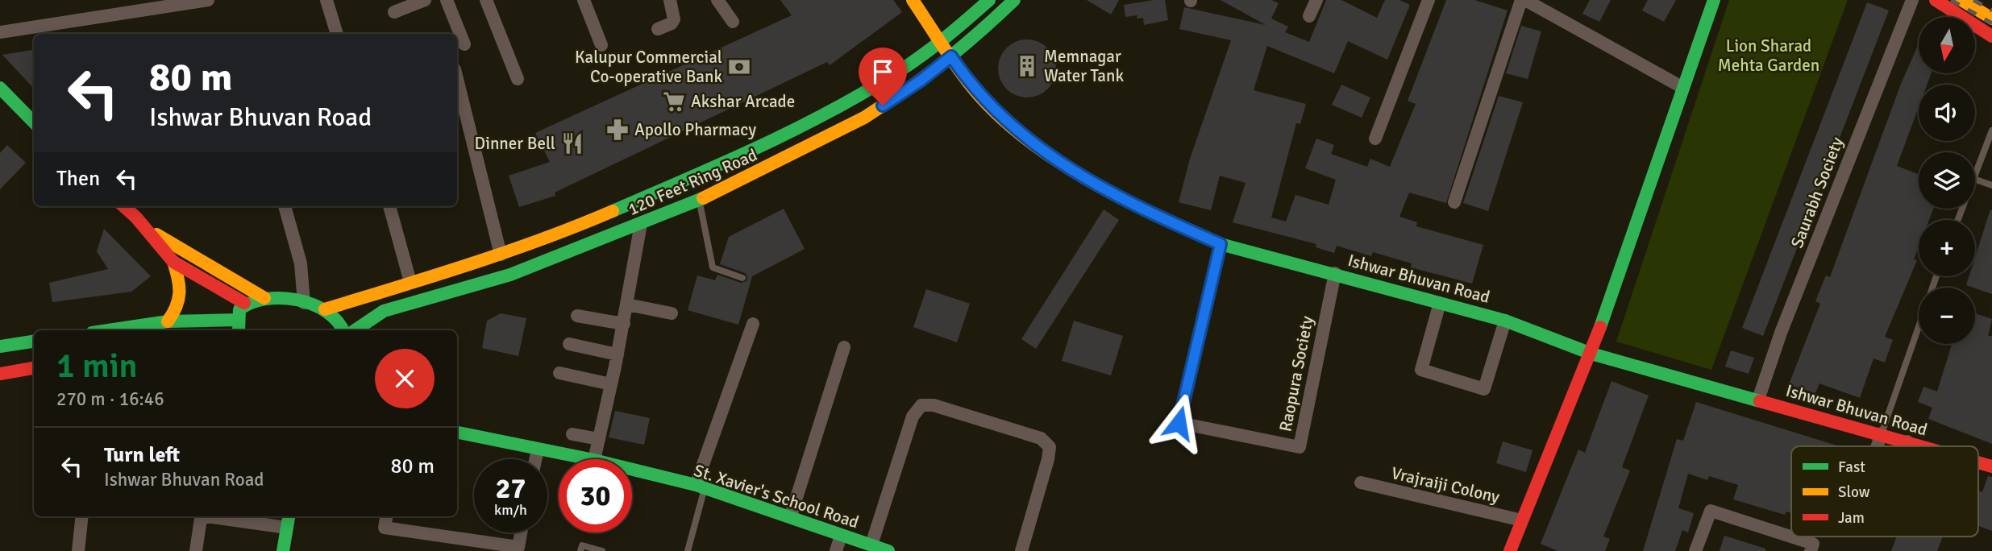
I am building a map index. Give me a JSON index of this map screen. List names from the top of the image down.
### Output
{
  "streets": {
    "street": [
      "120 Feet Ring Road",
      "Saurabh Society",
      "Ishwar Bhuvan Road",
      "Raopura Society",
      "Vrajraiji Colony",
      "St. Xavier's School Road"
    ]
  },
  "crossings": [
    ["120 Feet Ring Road", "Ishwar Bhuvan Road"],
    ["Saurabh Society", "Ishwar Bhuvan Road"],
    ["Ishwar Bhuvan Road", "Raopura Society"]
  ],
  "parks": ["Lion Sharad Mehta Garden"],
  "places": {
    "building": ["Memnagar Water Tank"],
    "bank": ["Kalupur Commercial Co-operative Bank"],
    "supermarket": ["Akshar Arcade"],
    "pharmacy": ["Apollo Pharmacy"],
    "restaurant": ["Dinner Bell"]
  },
  "legend": ["Fast", "Slow", "Jam"],
  "north": "bottom",
  "page": {
    "map_buttons": ["+", "−"],
    "turn": ["80 m", "Ishwar Bhuvan Road"],
    "then": "Then",
    "heading": ["1 min", "270 m · 16:46"],
    "list": [
      {
        "name": "Turn left",
        "note": "Ishwar Bhuvan Road",
        "value": "80 m"
      }
    ],
    "speed": "27 km/h",
    "limit": "30"
  }
}
